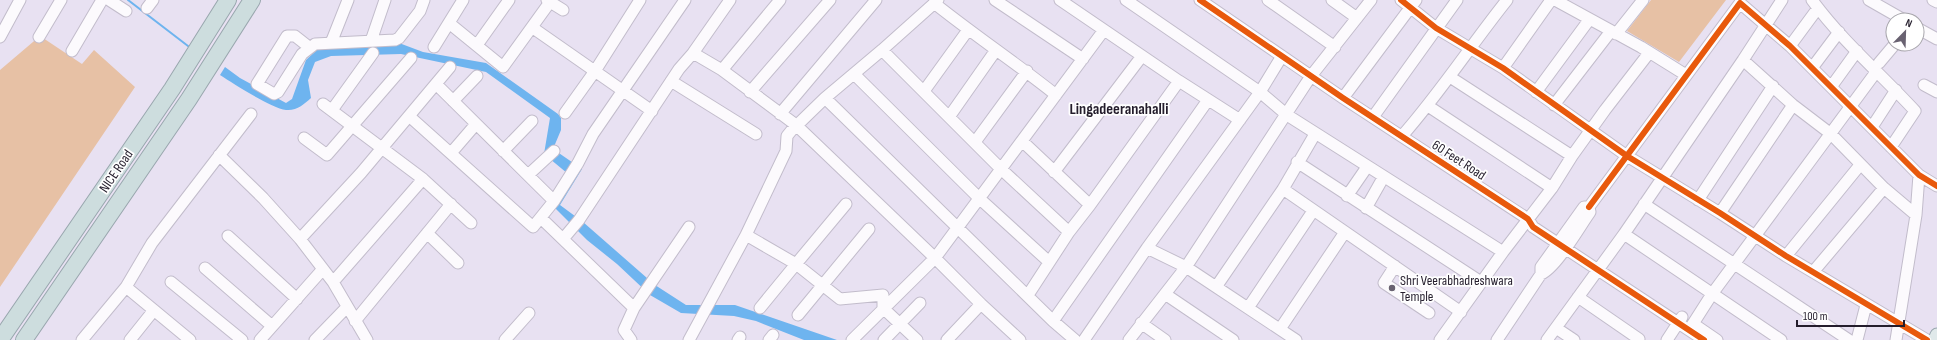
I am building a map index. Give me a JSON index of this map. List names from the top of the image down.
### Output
{
  "streets": {
    "highway": ["NICE Road"],
    "street": ["60 Feet Road"]
  },
  "districts": ["Lingadeeranahalli"],
  "places": ["Shri Veerabhadreshwara Temple"],
  "scale_bar": "100 m",
  "north": "top right"
}
